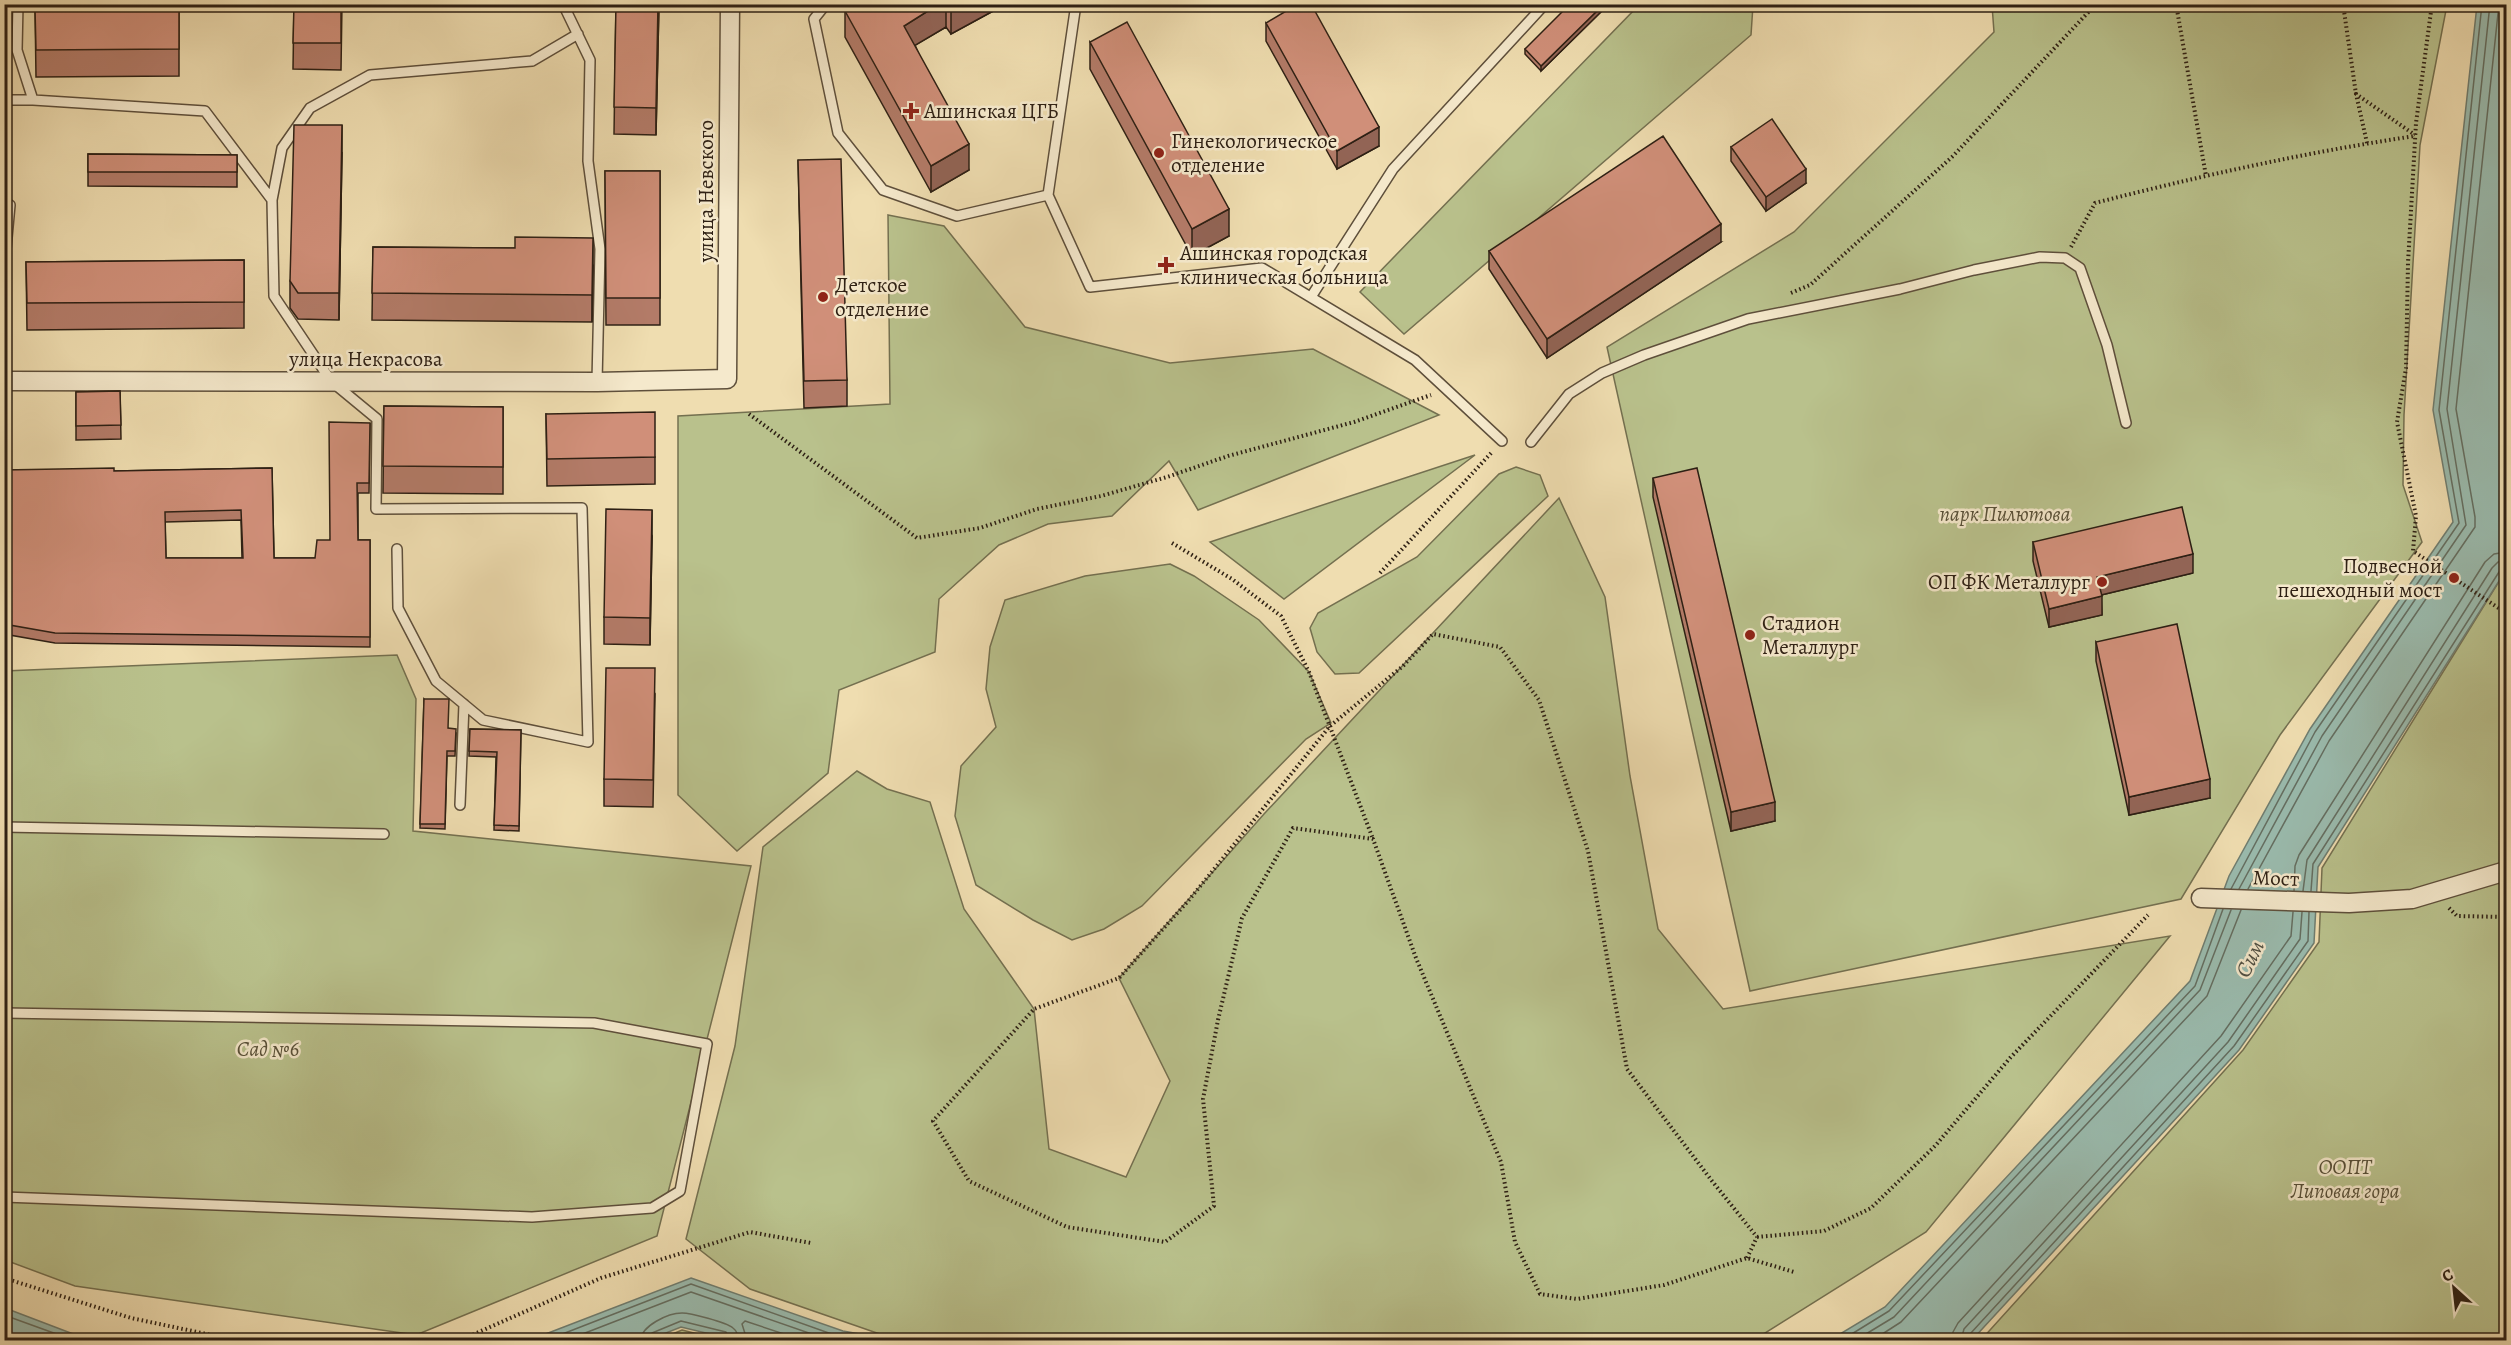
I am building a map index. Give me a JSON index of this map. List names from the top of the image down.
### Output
{
  "streets": {
    "street": ["улица Невского", "улица Некрасова", "Мост"]
  },
  "crossings": [
    ["улица Невского", "улица Некрасова"]
  ],
  "water": ["Сим"],
  "parks": ["парк Пилютова", "Сад №6", "ООПТ Липовая гора"],
  "places": {
    "health": ["Ашинская ЦГБ", "Ашинская городская клиническая больница"],
    "other": [
      "Гинекологическое отделение",
      "Детское отделение",
      "Подвесной пешеходный мост",
      "ОП ФК Металлург",
      "Стадион Металлург"
    ]
  },
  "north": "top left"
}
